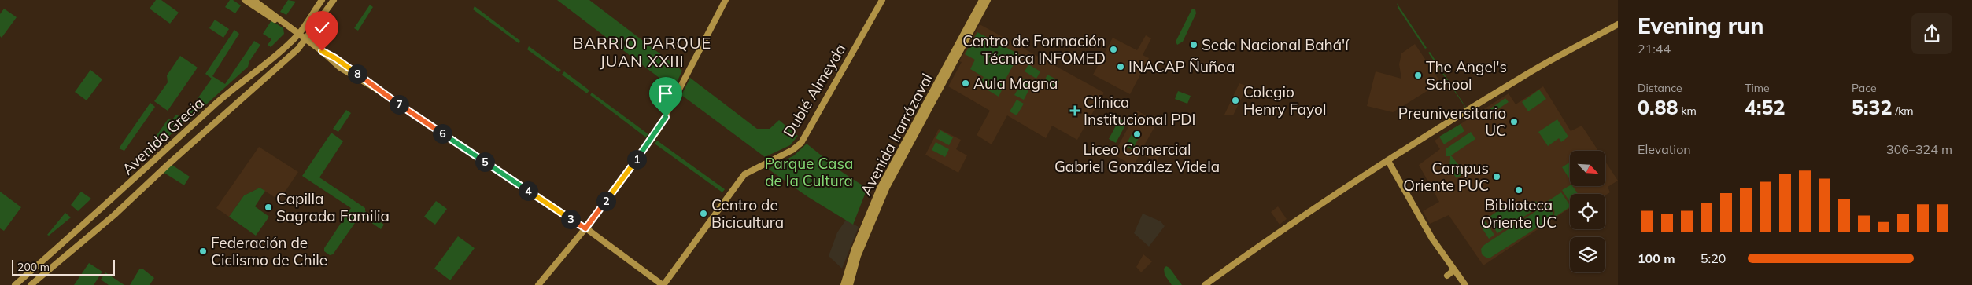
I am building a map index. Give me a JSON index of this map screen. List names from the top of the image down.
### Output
{
  "streets": {
    "main road": ["Dublé Almeyda", "Avenida Irarrázaval", "Avenida Grecia"]
  },
  "districts": ["BARRIO PARQUE JUAN XXIII"],
  "parks": ["Parque Casa de la Cultura"],
  "places": {
    "other": [
      "Sede Nacional Bahá'í",
      "Centro de Formación Técnica INFOMED",
      "INACAP Ñuñoa",
      "The Angel's School",
      "Aula Magna",
      "Colegio Henry Fayol",
      "Preuniversitario UC",
      "Liceo Comercial Gabriel González Videla",
      "Campus Oriente PUC",
      "Biblioteca Oriente UC",
      "Capilla Sagrada Familia",
      "Centro de Bicicultura",
      "Federación de Ciclismo de Chile"
    ],
    "health": ["Clínica Institucional PDI"]
  },
  "scale_bar": "200 m",
  "north": "bottom right",
  "page": {
    "heading": ["Evening run", "21:44"],
    "pins": [
      "8",
      "7",
      "6",
      "1",
      "5",
      "4",
      "2",
      "3"
    ],
    "stats": [
      ["Distance", "0.88 km"],
      ["Time", "4:52"],
      ["Pace", "5:32 /km"]
    ],
    "chart": ["Elevation", "306–324 m"],
    "list": [
      {
        "name": "100 m",
        "note": "5:20"
      }
    ],
    "scale": "200 m"
  }
}
